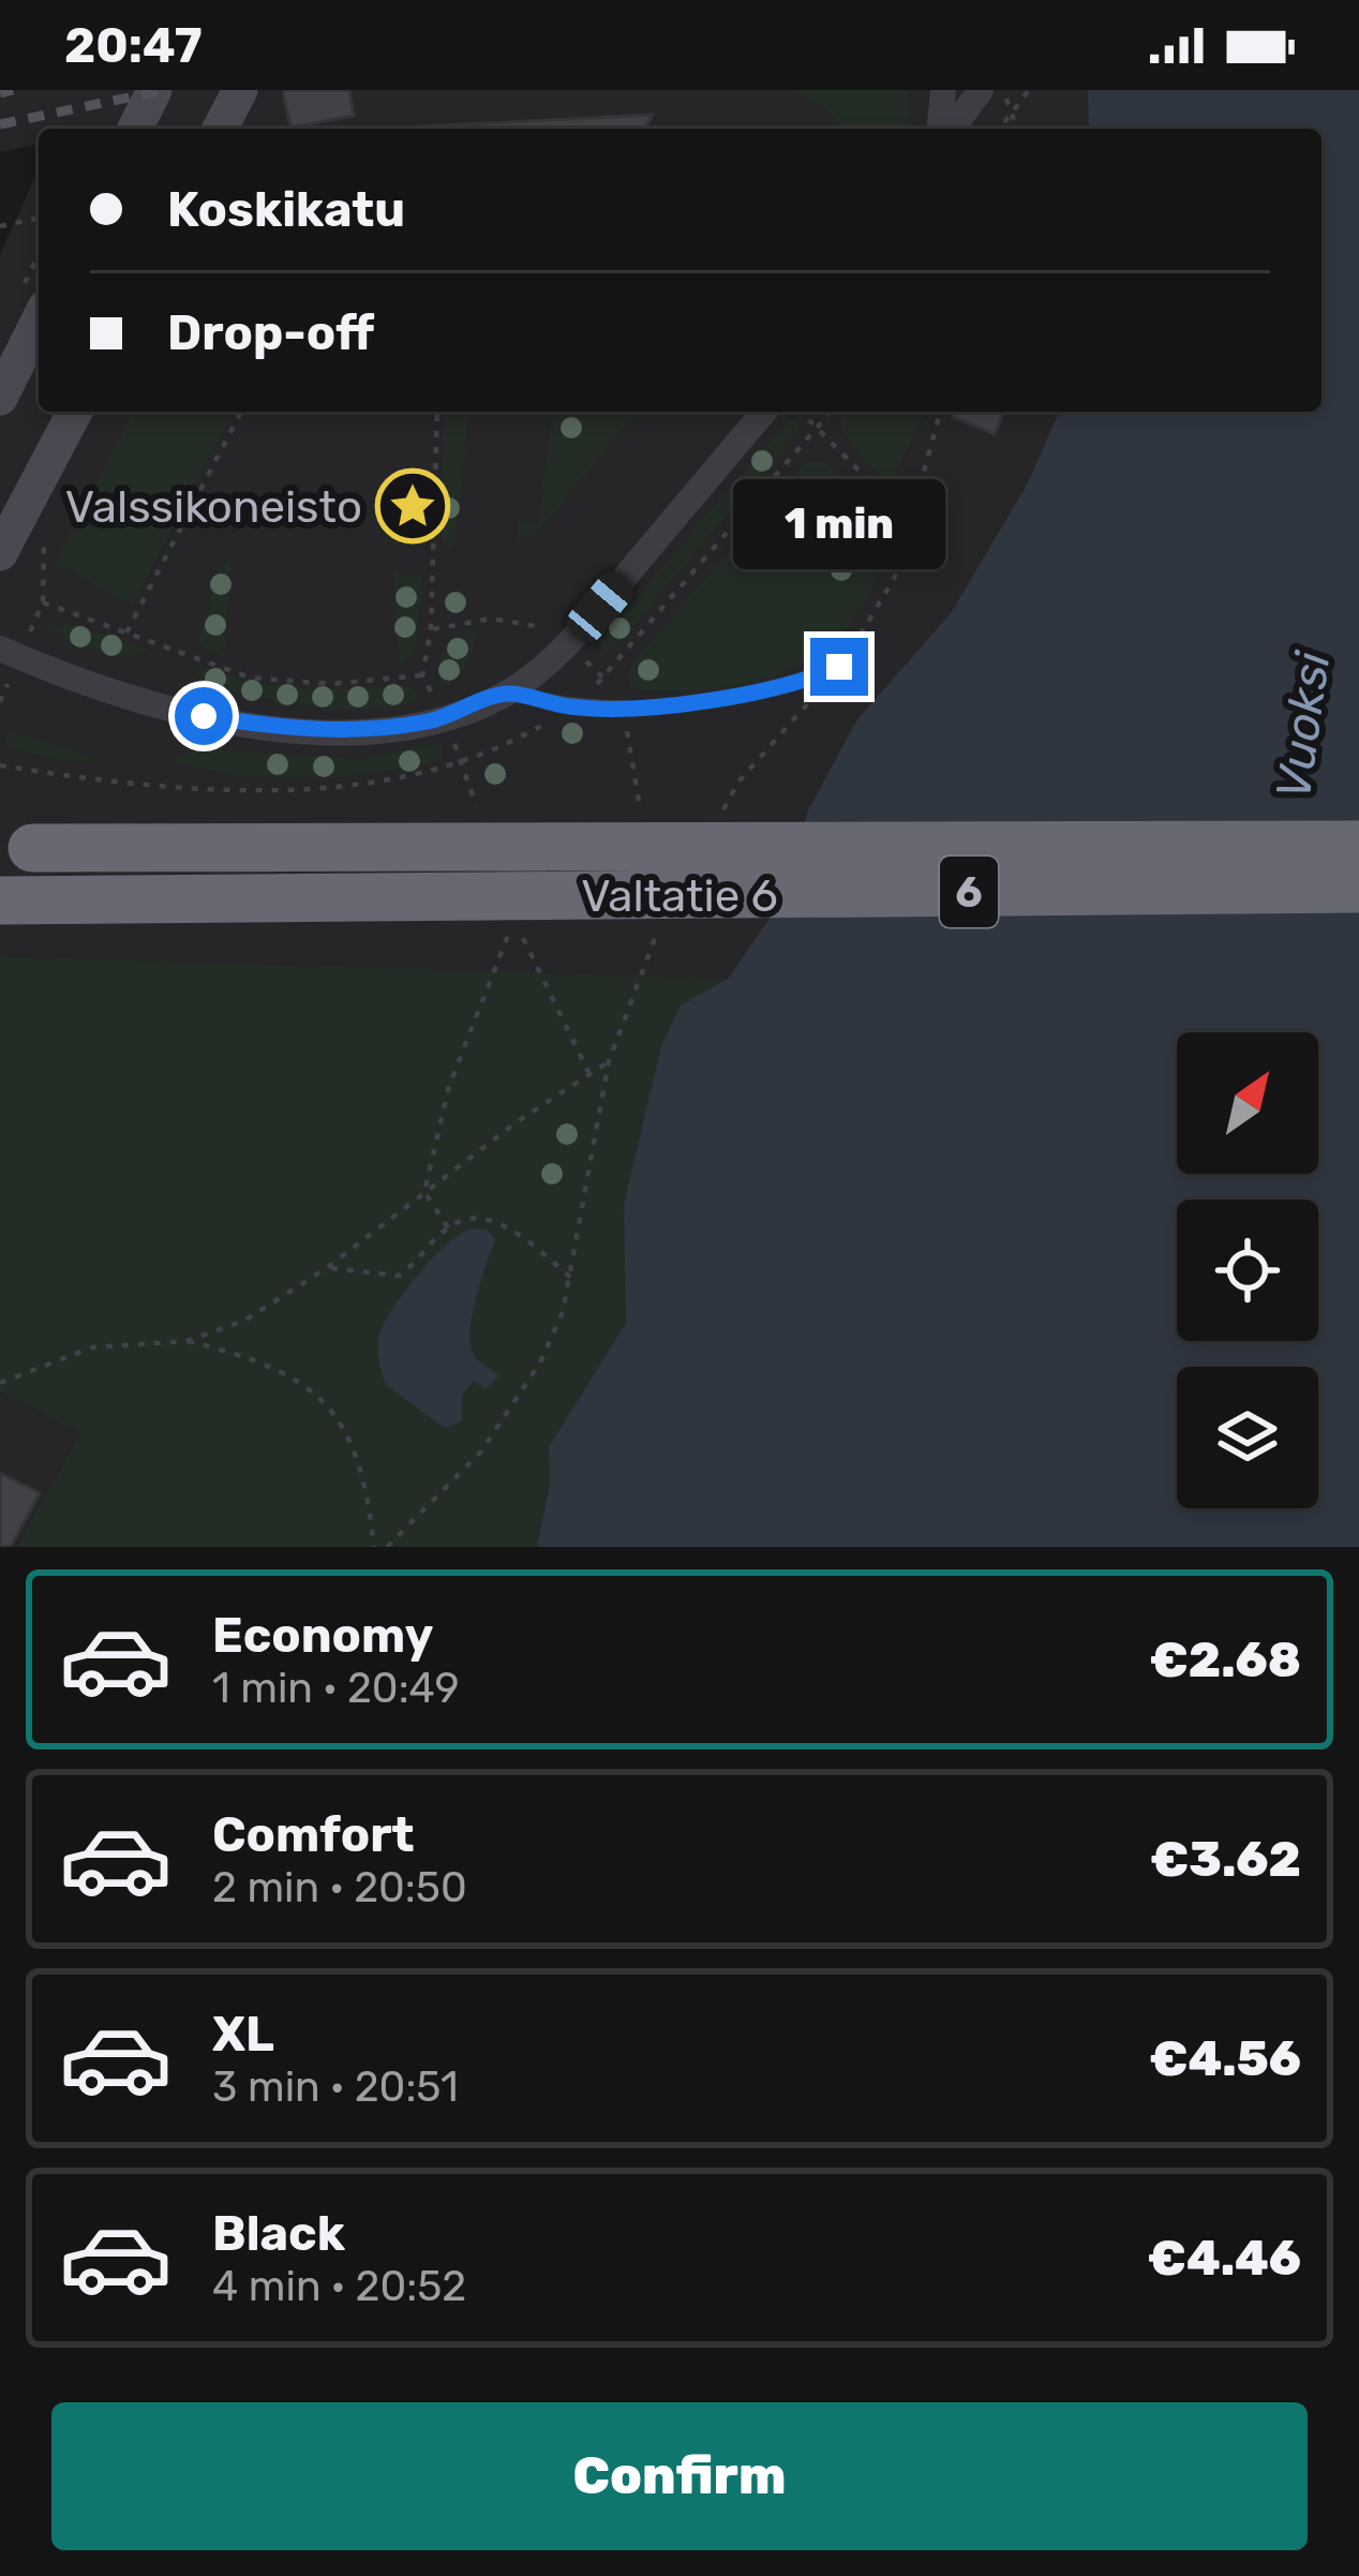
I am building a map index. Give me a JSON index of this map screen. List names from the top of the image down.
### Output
{
  "streets": {
    "highway": ["6", "Valtatie 6"]
  },
  "water": ["Vuoksi"],
  "places": {
    "place": ["Valssikoneisto"]
  },
  "north": "top right",
  "page": {
    "status": "20:47",
    "banner": ["Koskikatu", "Drop-off"],
    "bubble": "1 min",
    "list": [
      {
        "name": "Economy",
        "note": "1 min · 20:49",
        "value": "€2.68"
      },
      {
        "name": "Comfort",
        "note": "2 min · 20:50",
        "value": "€3.62"
      },
      {
        "name": "XL",
        "note": "3 min · 20:51",
        "value": "€4.56"
      },
      {
        "name": "Black",
        "note": "4 min · 20:52",
        "value": "€4.46"
      }
    ],
    "buttons": "Confirm"
  }
}
